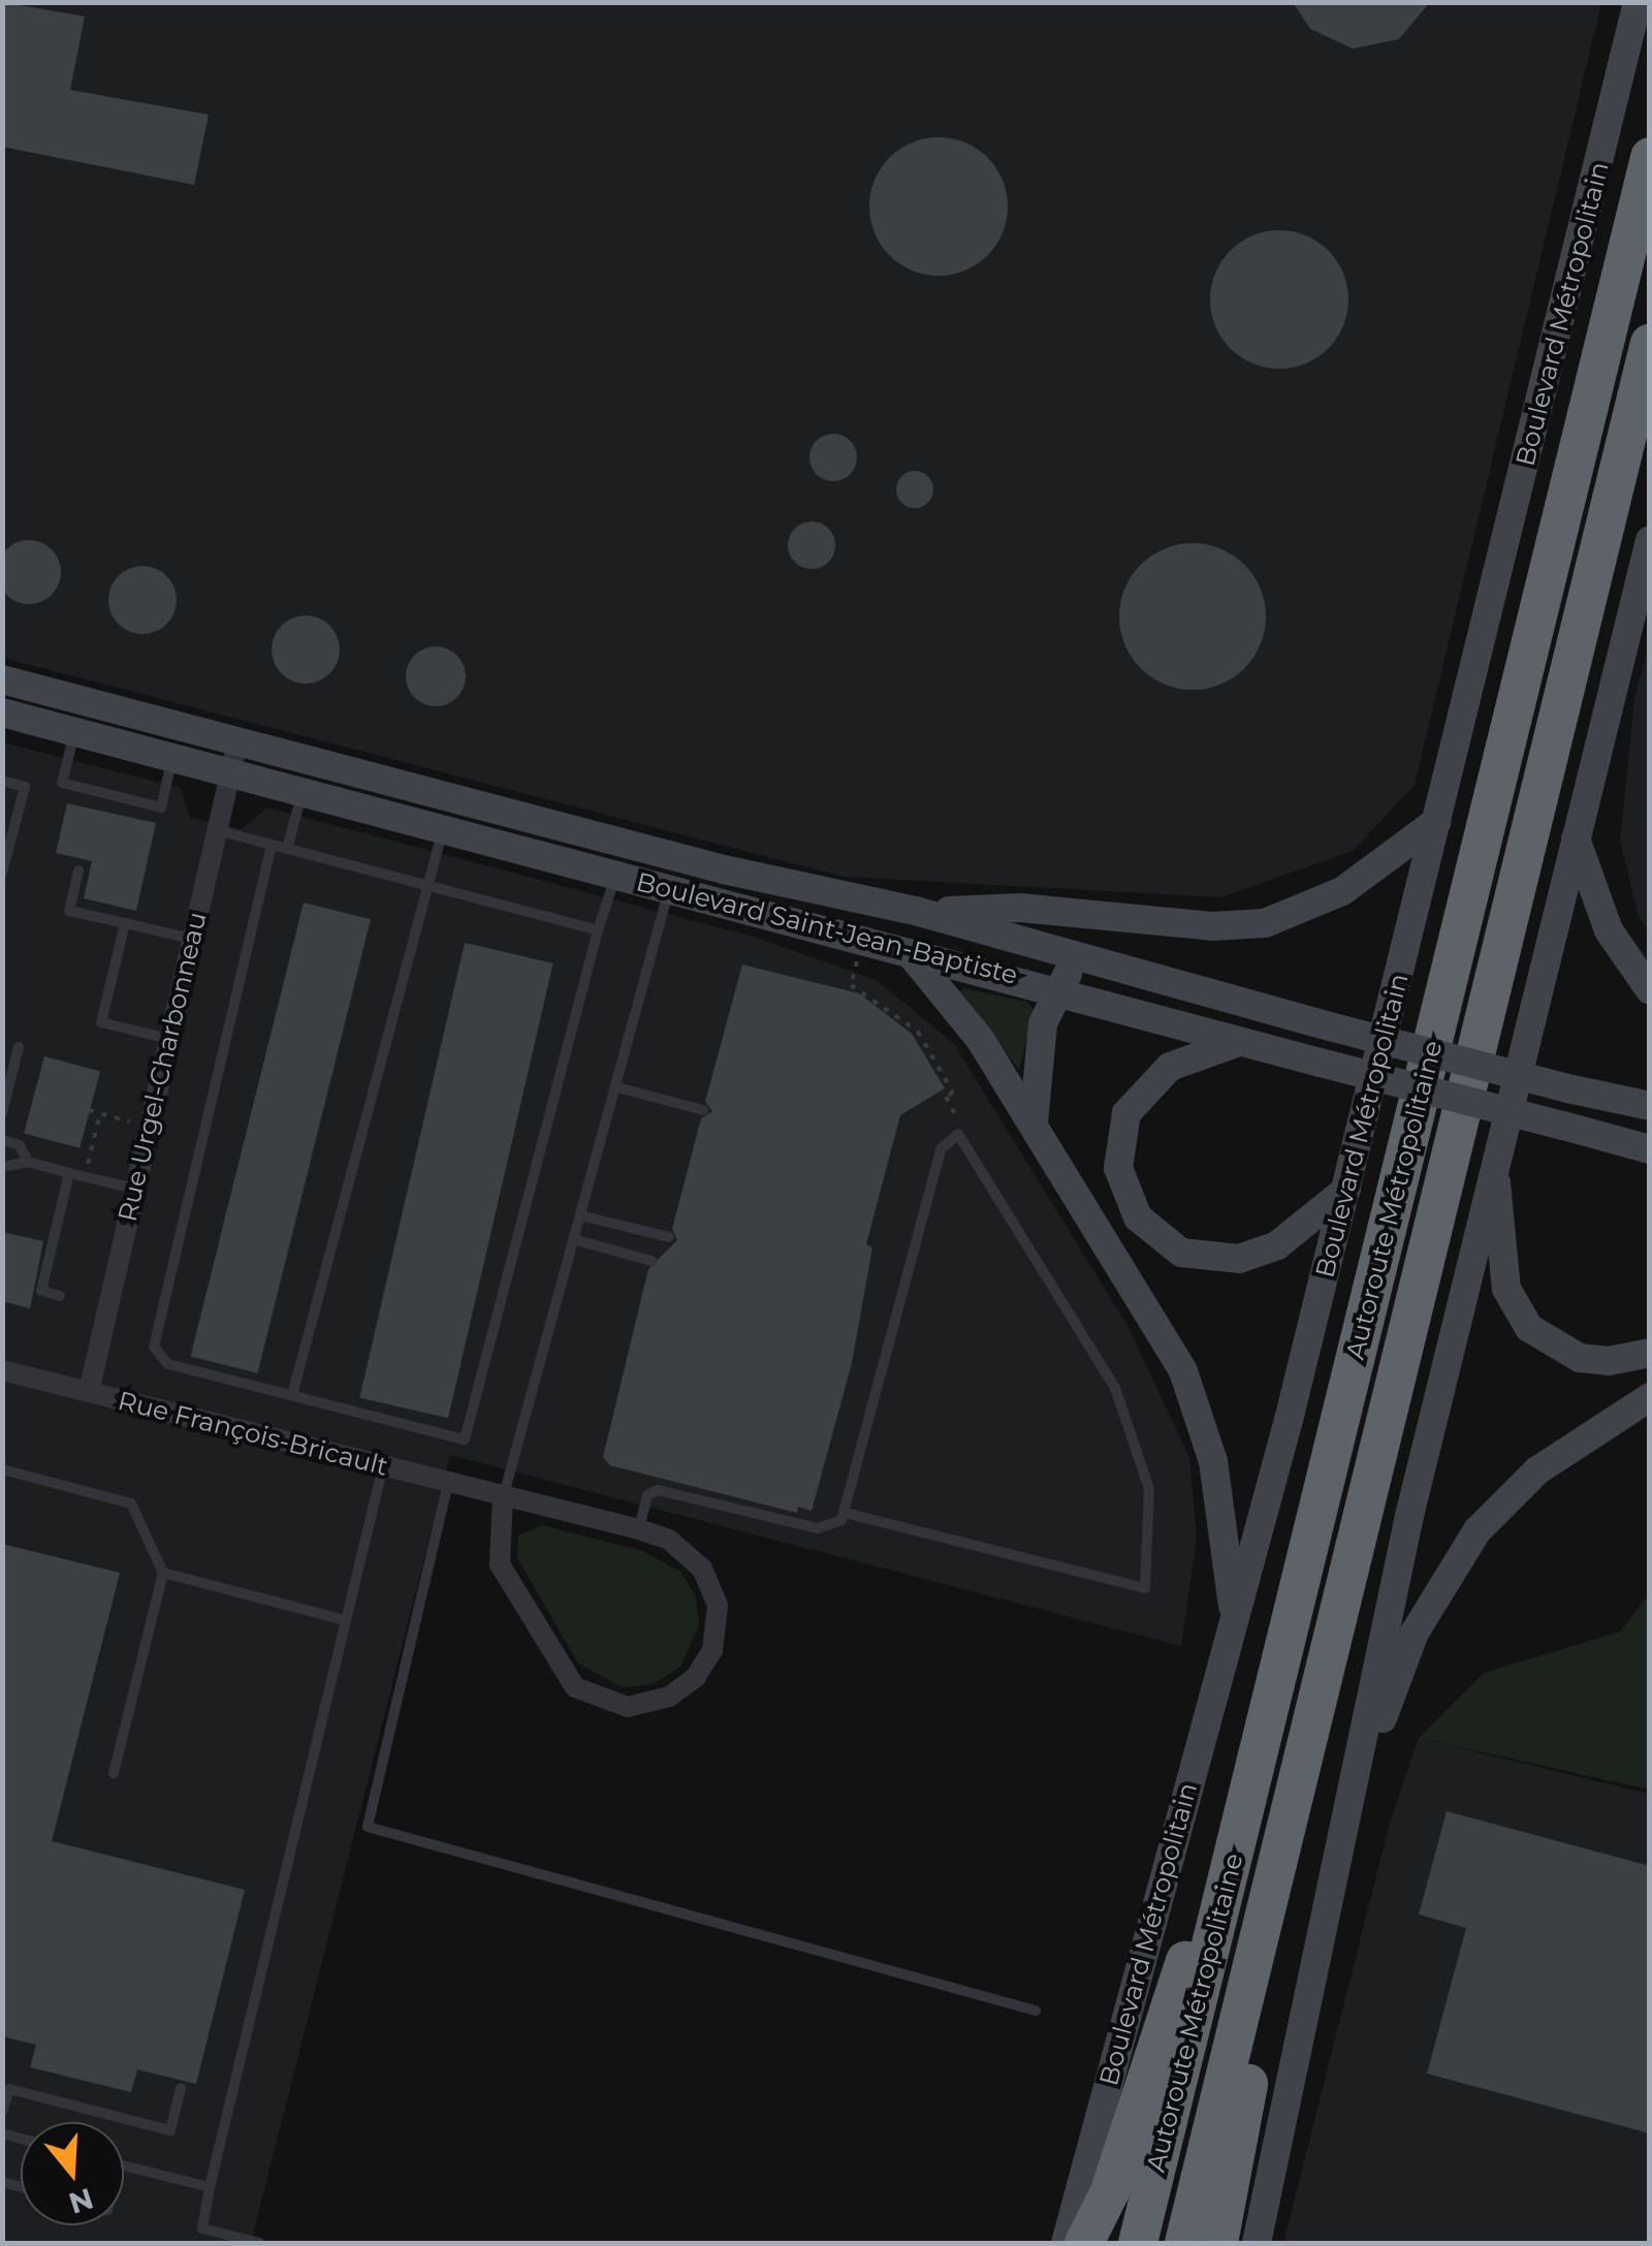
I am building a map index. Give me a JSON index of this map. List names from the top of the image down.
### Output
{
  "streets": {
    "highway": ["Autoroute Métropolitaine"],
    "main road": ["Boulevard Métropolitain", "Boulevard Saint-Jean-Baptiste"],
    "street": ["Rue Urgel-Charbonneau", "Rue François-Bricault"]
  },
  "crossings": [
    ["Boulevard Saint-Jean-Baptiste", "Rue Urgel-Charbonneau"],
    ["Rue Urgel-Charbonneau", "Rue François-Bricault"]
  ],
  "north": "bottom"
}
